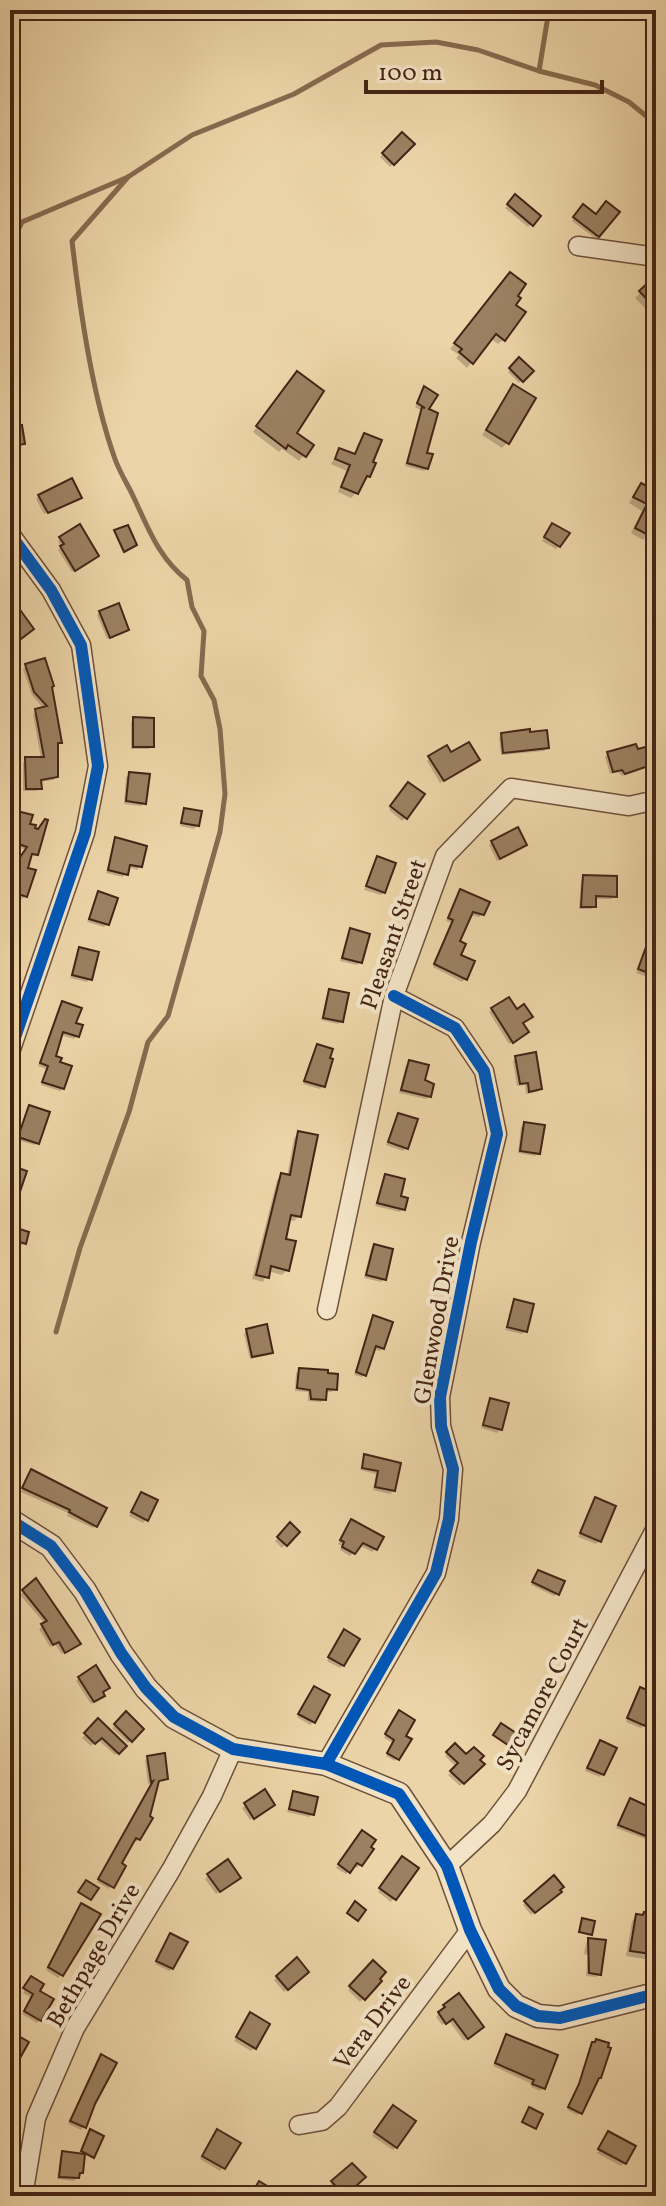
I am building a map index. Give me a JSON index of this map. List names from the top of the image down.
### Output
{
  "streets": {
    "street": [
      "Pleasant Street",
      "Glenwood Drive",
      "Sycamore Court",
      "Bethpage Drive",
      "Vera Drive"
    ]
  },
  "crossings": [
    ["Pleasant Street", "Glenwood Drive"]
  ],
  "scale_bar": "100 m"
}
